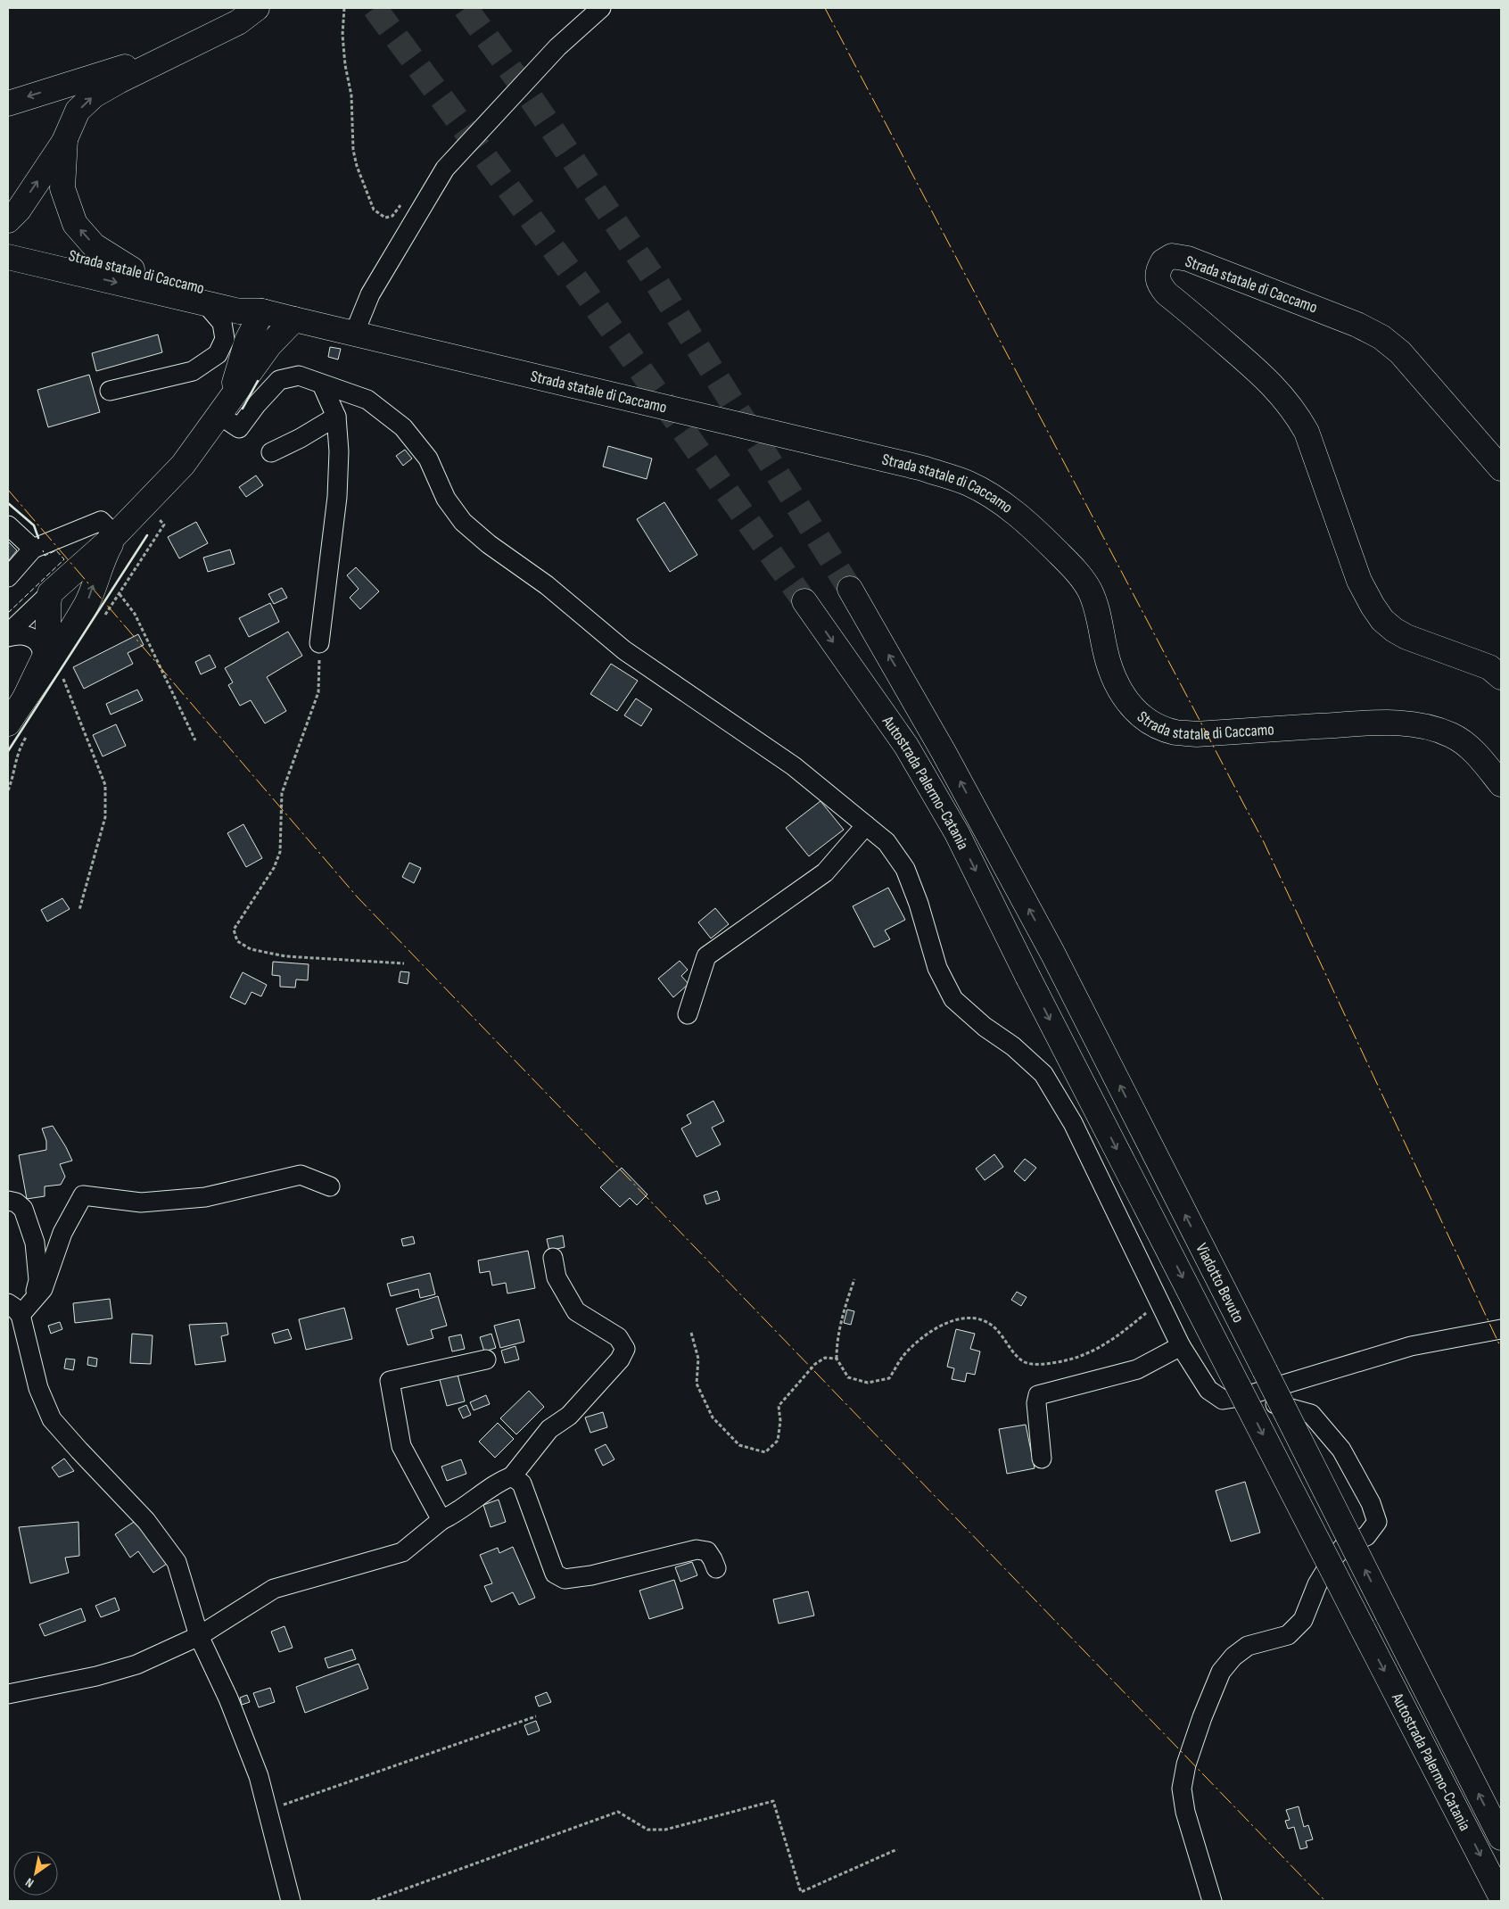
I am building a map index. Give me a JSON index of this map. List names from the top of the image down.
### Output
{
  "streets": {
    "main road": ["Strada statale di Caccamo", "Autostrada Palermo-Catania", "Viadotto Bevuto"]
  },
  "crossings": [
    ["Autostrada Palermo-Catania", "Viadotto Bevuto"]
  ],
  "north": "bottom left"
}
